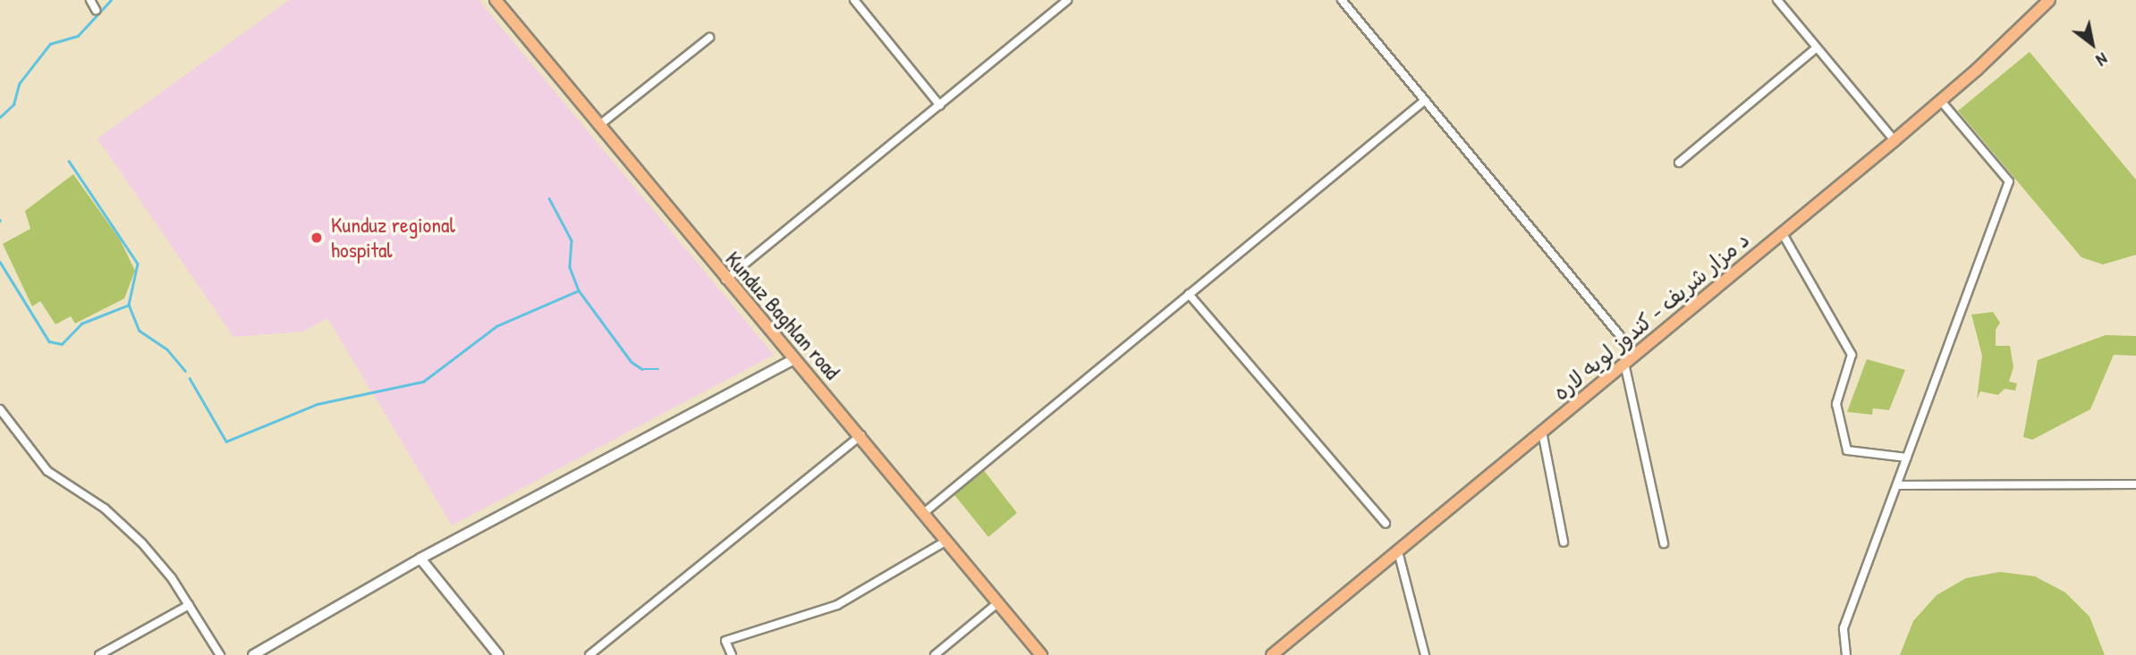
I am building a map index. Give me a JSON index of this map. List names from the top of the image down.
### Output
{
  "streets": {
    "main road": ["Kunduz Baghlan road", "د مزار شریف - کندوز لویه لاره"]
  },
  "places": ["Kunduz regional hospital"],
  "north": "bottom right"
}
